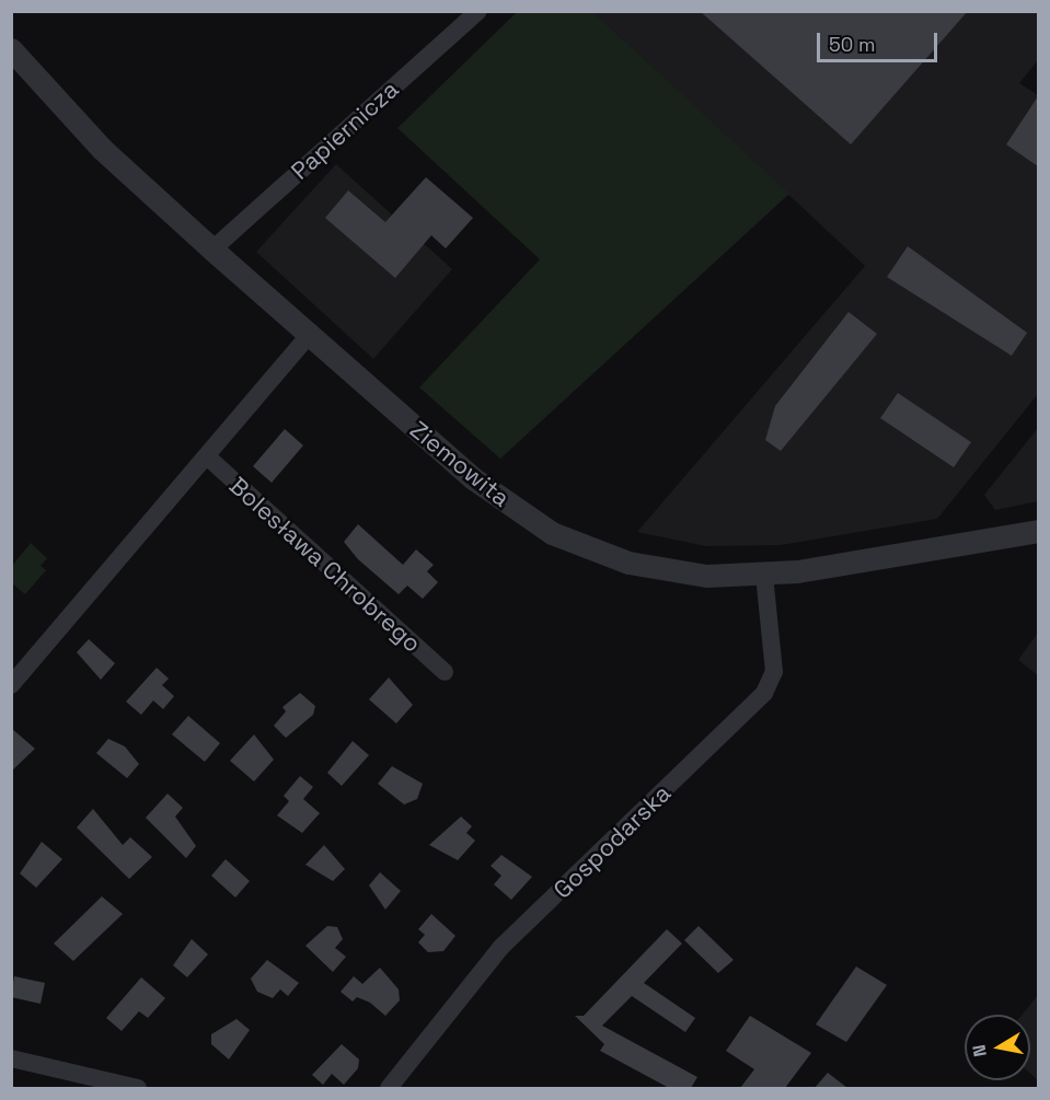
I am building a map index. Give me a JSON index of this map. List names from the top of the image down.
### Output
{
  "streets": {
    "street": [
      "Papiernicza",
      "Ziemowita",
      "Bolesława Chrobrego",
      "Gospodarska"
    ]
  },
  "crossings": [
    ["Papiernicza", "Ziemowita"],
    ["Ziemowita", "Bolesława Chrobrego"],
    ["Ziemowita", "Gospodarska"]
  ],
  "scale_bar": "50 m",
  "north": "left"
}
